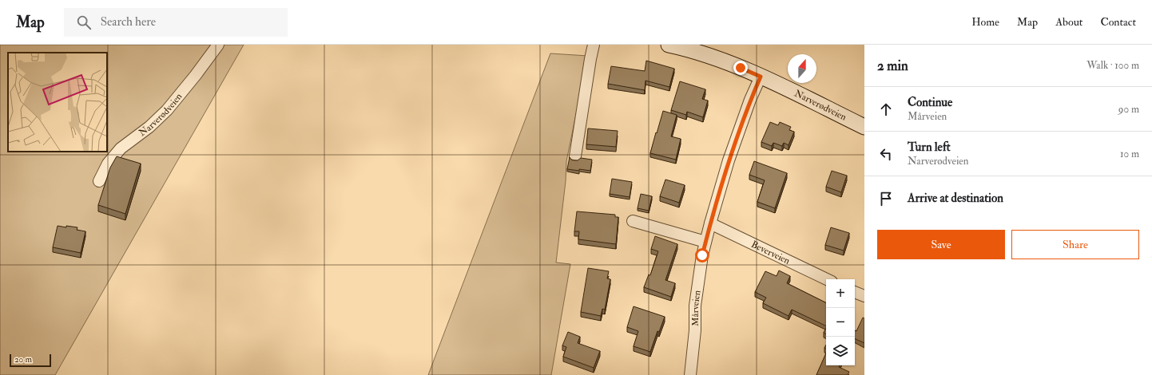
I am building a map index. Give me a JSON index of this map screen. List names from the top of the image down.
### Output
{
  "streets": {
    "main road": ["Narverødveien"],
    "street": ["Beverveien", "Mårveien"]
  },
  "crossings": [
    ["Narverødveien", "Mårveien"],
    ["Beverveien", "Mårveien"]
  ],
  "scale_bar": "20 m",
  "north": "top",
  "page": {
    "header": "Map",
    "search": "Search here",
    "nav": [
      "Home",
      "Map",
      "About",
      "Contact"
    ],
    "heading": ["2 min", "Walk · 100 m"],
    "list": [
      ["Continue", "Mårveien", "90 m"],
      ["Turn left", "Narverødveien", "10 m"],
      "Arrive at destination"
    ],
    "buttons": ["Save", "Share"],
    "map_buttons": ["+", "−"],
    "scale": "20 m"
  }
}
